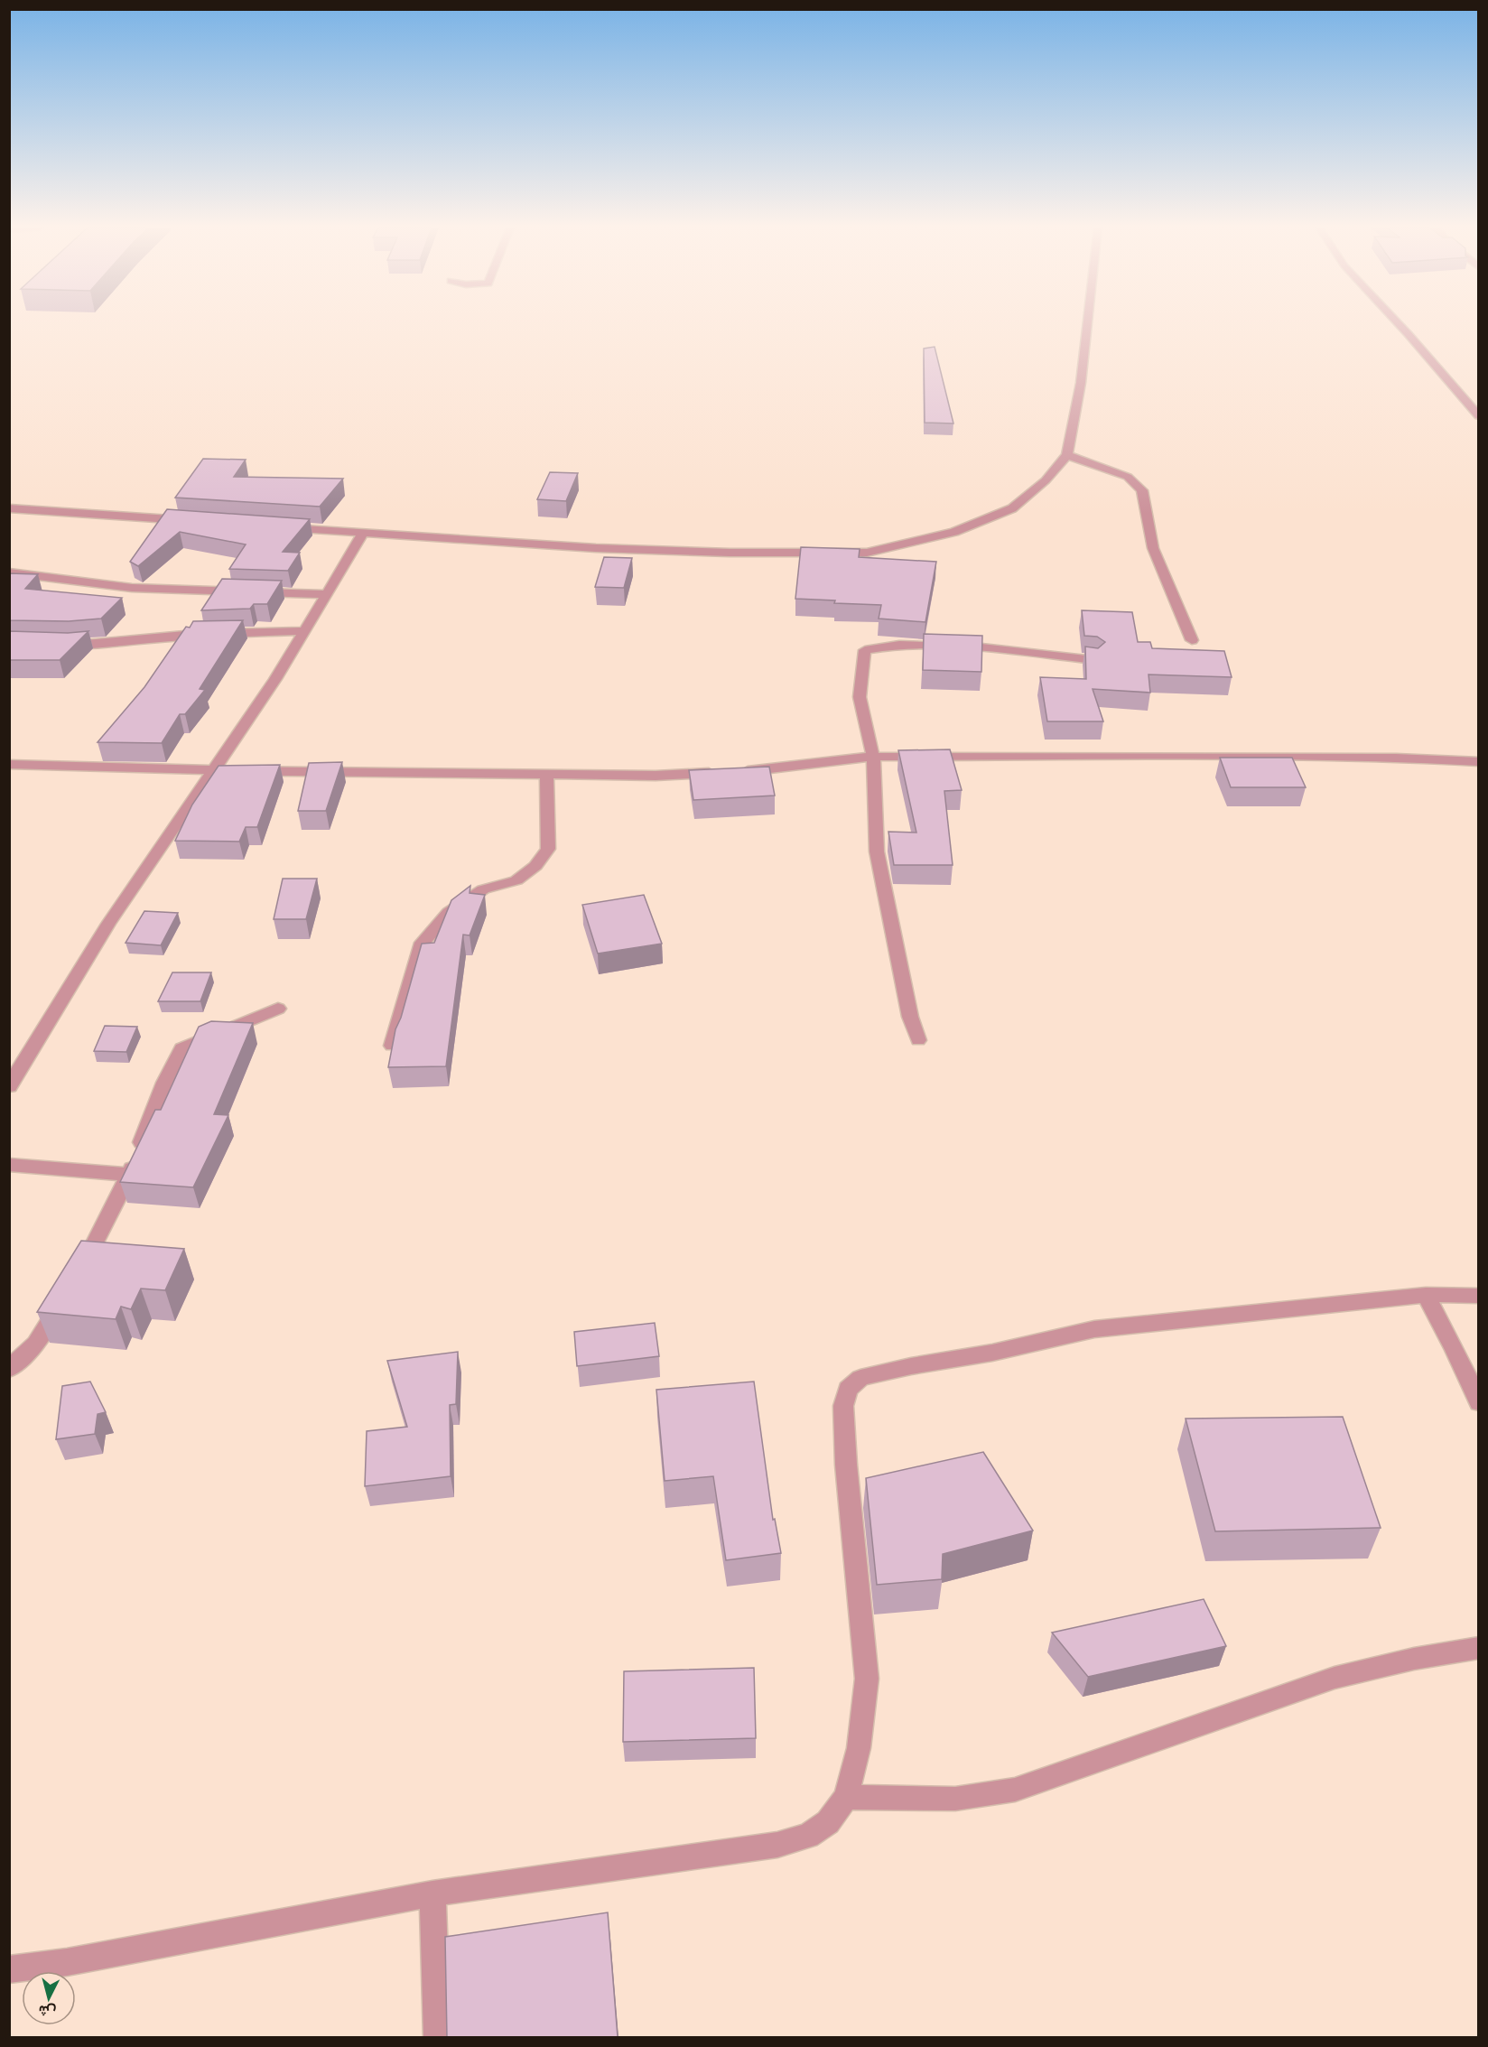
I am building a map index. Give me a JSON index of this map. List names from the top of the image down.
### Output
{
  "north": "bottom"
}
